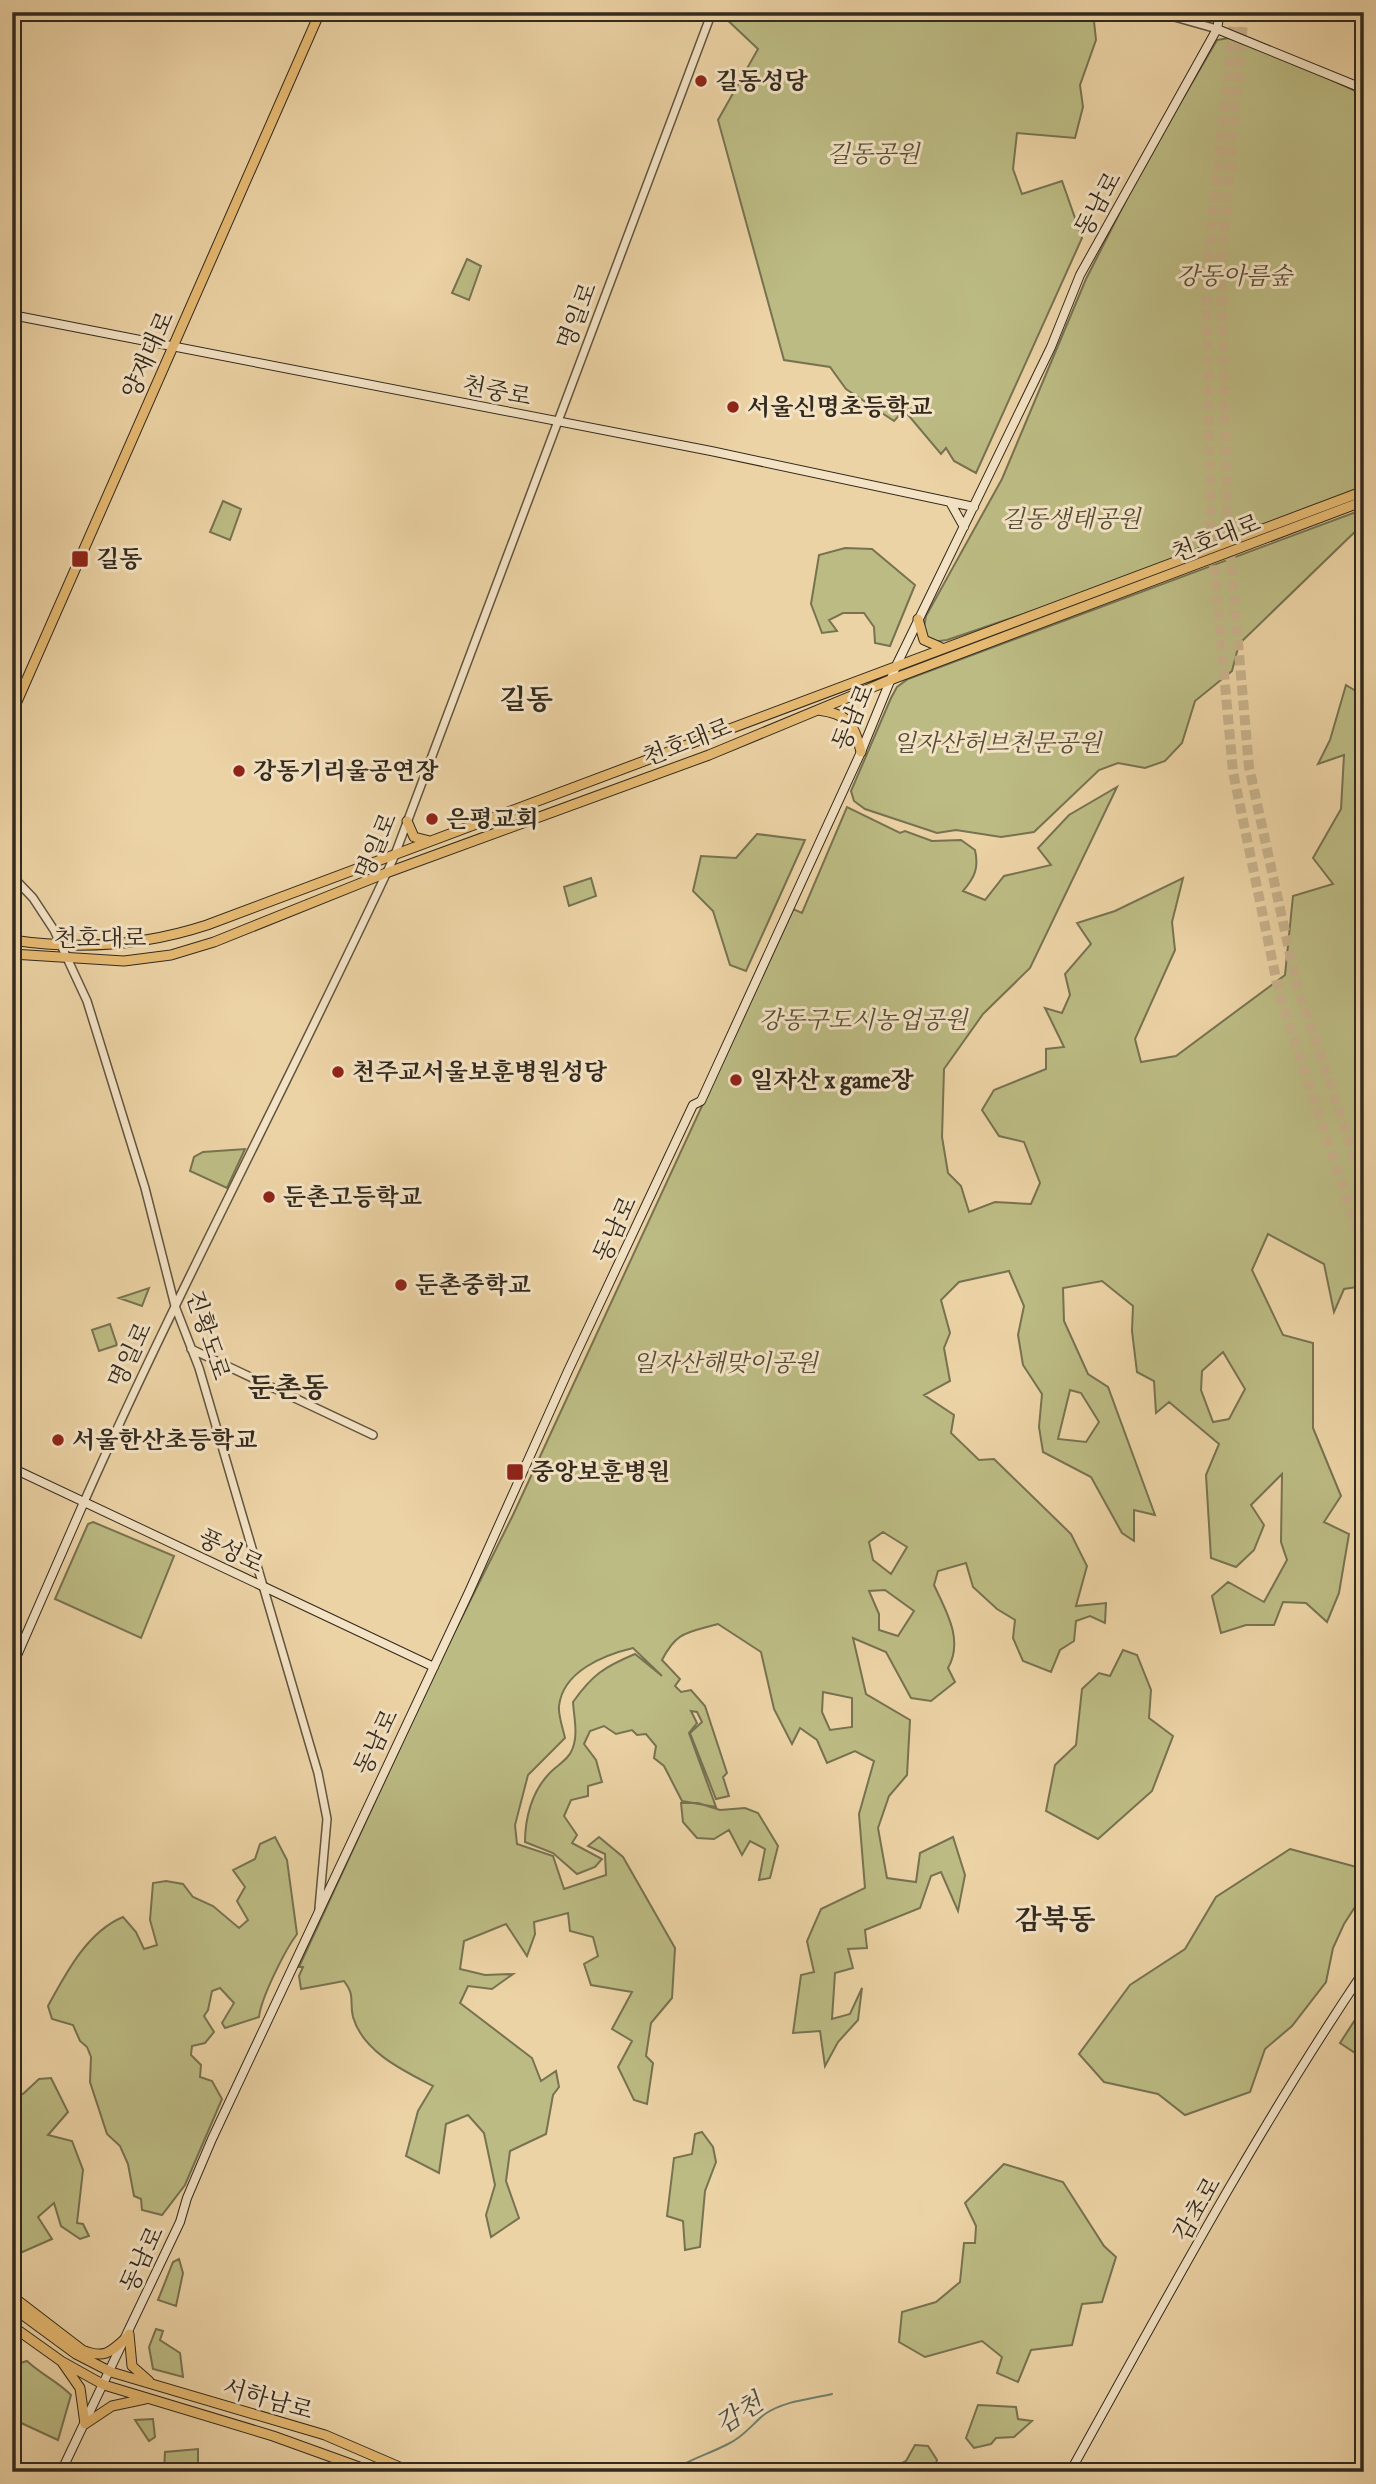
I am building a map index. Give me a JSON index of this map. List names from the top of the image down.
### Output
{
  "streets": {
    "main road": [
      "동남로",
      "명일로",
      "양재대로",
      "천중로",
      "천호대로",
      "풍성로",
      "감초로",
      "서하남로"
    ],
    "street": ["진황도로"]
  },
  "crossings": [
    ["동남로", "천중로"],
    ["동남로", "천호대로"],
    ["동남로", "진황도로"],
    ["동남로", "풍성로"],
    ["동남로", "서하남로"],
    ["명일로", "천중로"],
    ["명일로", "천호대로"],
    ["명일로", "진황도로"],
    ["명일로", "풍성로"],
    ["양재대로", "천중로"],
    ["천호대로", "진황도로"],
    ["진황도로", "풍성로"]
  ],
  "districts": ["길동", "둔촌동", "감북동"],
  "water": ["감천"],
  "parks": [
    "길동공원",
    "강동아름숲",
    "길동생태공원",
    "일자산허브천문공원",
    "강동구도시농업공원",
    "일자산해맞이공원"
  ],
  "places": {
    "other": [
      "길동성당",
      "서울신명초등학교",
      "강동기리울공연장",
      "은평교회",
      "천주교서울보훈병원성당",
      "일자산 x game장",
      "둔촌고등학교",
      "둔촌중학교",
      "서울한산초등학교"
    ],
    "transit": ["길동", "중앙보훈병원"]
  }
}
